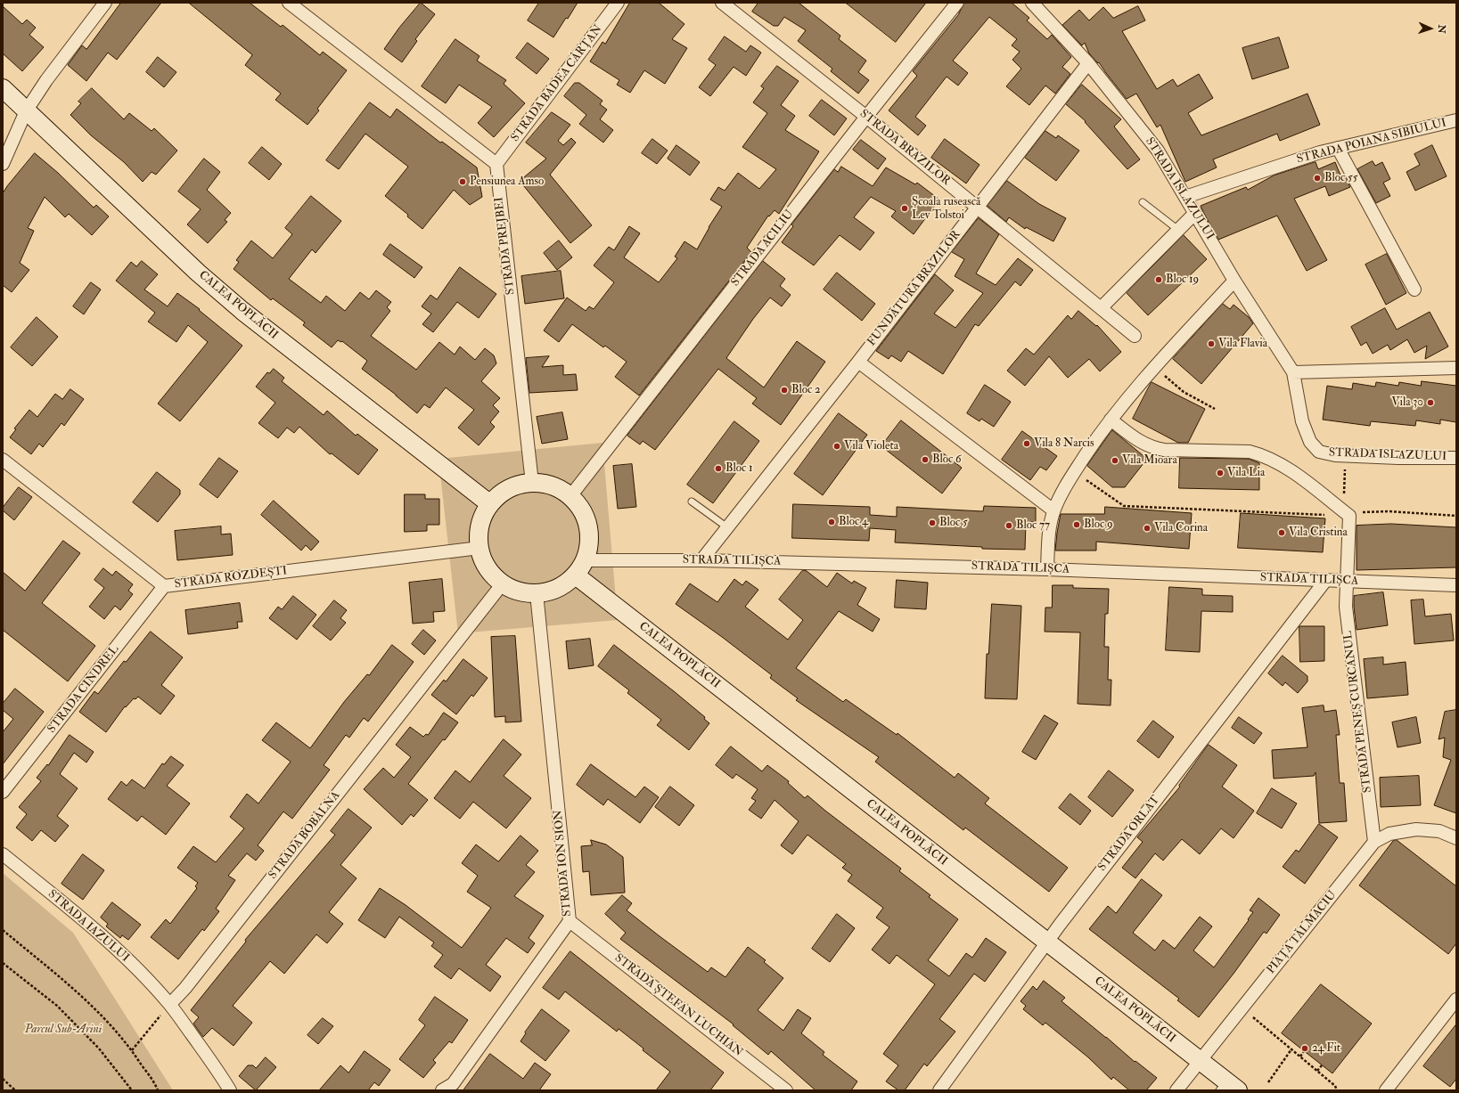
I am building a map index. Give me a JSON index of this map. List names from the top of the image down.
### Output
{
  "streets": {
    "main road": ["CALEA POPLĂCII"],
    "street": [
      "STRADA BADEA CÂRȚAN",
      "STRADA POIANA SIBIULUI",
      "STRADA BRAZILOR",
      "STRADA ISLAZULUI",
      "STRADA PREJBEI",
      "STRADA ACILIU",
      "FUNDĂTURA BRAZILOR",
      "STRADA TILIȘCA",
      "STRADA ROZDEȘTI",
      "STRADA CINDREL",
      "STRADA PENEȘ CURCANUL",
      "STRADA ORLAT",
      "STRADA BOBÂLNA",
      "STRADA ION SION",
      "STRADA IAZULUI",
      "PIAȚA TĂLMACIU",
      "STRADA ȘTEFAN LUCHIAN"
    ]
  },
  "crossings": [
    ["STRADA BADEA CÂRȚAN", "STRADA PREJBEI"],
    ["STRADA POIANA SIBIULUI", "STRADA ISLAZULUI"],
    ["STRADA BRAZILOR", "STRADA ACILIU"],
    ["STRADA BRAZILOR", "FUNDĂTURA BRAZILOR"],
    ["STRADA ISLAZULUI", "FUNDĂTURA BRAZILOR"],
    ["STRADA PREJBEI", "STRADA ACILIU"],
    ["STRADA PREJBEI", "CALEA POPLĂCII"],
    ["STRADA PREJBEI", "STRADA TILIȘCA"],
    ["STRADA PREJBEI", "STRADA ROZDEȘTI"],
    ["STRADA PREJBEI", "STRADA BOBÂLNA"],
    ["STRADA PREJBEI", "STRADA ION SION"],
    ["STRADA ACILIU", "CALEA POPLĂCII"],
    ["STRADA ACILIU", "STRADA TILIȘCA"],
    ["STRADA ACILIU", "STRADA ROZDEȘTI"],
    ["STRADA ACILIU", "STRADA BOBÂLNA"],
    ["STRADA ACILIU", "STRADA ION SION"],
    ["FUNDĂTURA BRAZILOR", "STRADA TILIȘCA"],
    ["CALEA POPLĂCII", "STRADA TILIȘCA"],
    ["CALEA POPLĂCII", "STRADA ROZDEȘTI"],
    ["CALEA POPLĂCII", "STRADA ORLAT"],
    ["CALEA POPLĂCII", "STRADA BOBÂLNA"],
    ["CALEA POPLĂCII", "STRADA ION SION"],
    ["CALEA POPLĂCII", "PIAȚA TĂLMACIU"],
    ["STRADA TILIȘCA", "STRADA ROZDEȘTI"],
    ["STRADA TILIȘCA", "STRADA PENEȘ CURCANUL"],
    ["STRADA TILIȘCA", "STRADA ORLAT"],
    ["STRADA TILIȘCA", "STRADA BOBÂLNA"],
    ["STRADA TILIȘCA", "STRADA ION SION"],
    ["STRADA ROZDEȘTI", "STRADA CINDREL"],
    ["STRADA ROZDEȘTI", "STRADA BOBÂLNA"],
    ["STRADA ROZDEȘTI", "STRADA ION SION"],
    ["STRADA PENEȘ CURCANUL", "PIAȚA TĂLMACIU"],
    ["STRADA BOBÂLNA", "STRADA ION SION"],
    ["STRADA BOBÂLNA", "STRADA IAZULUI"],
    ["STRADA ION SION", "STRADA ȘTEFAN LUCHIAN"]
  ],
  "parks": ["Parcul Sub-Arini"],
  "places": [
    "Bloc 55",
    "Pensiunea Amso",
    "Școala rusească Lev Tolstoi",
    "Bloc 19",
    "Vila Flavia",
    "Bloc 2",
    "Vila 30",
    "Vila 8 Narcis",
    "Vila Violeta",
    "Bloc 6",
    "Vila Mioara",
    "Bloc 1",
    "Vila Lia",
    "Bloc 4",
    "Bloc 5",
    "Bloc 9",
    "Bloc 77",
    "Vila Corina",
    "Vila Cristina",
    "24 Fit"
  ],
  "north": "right"
}
